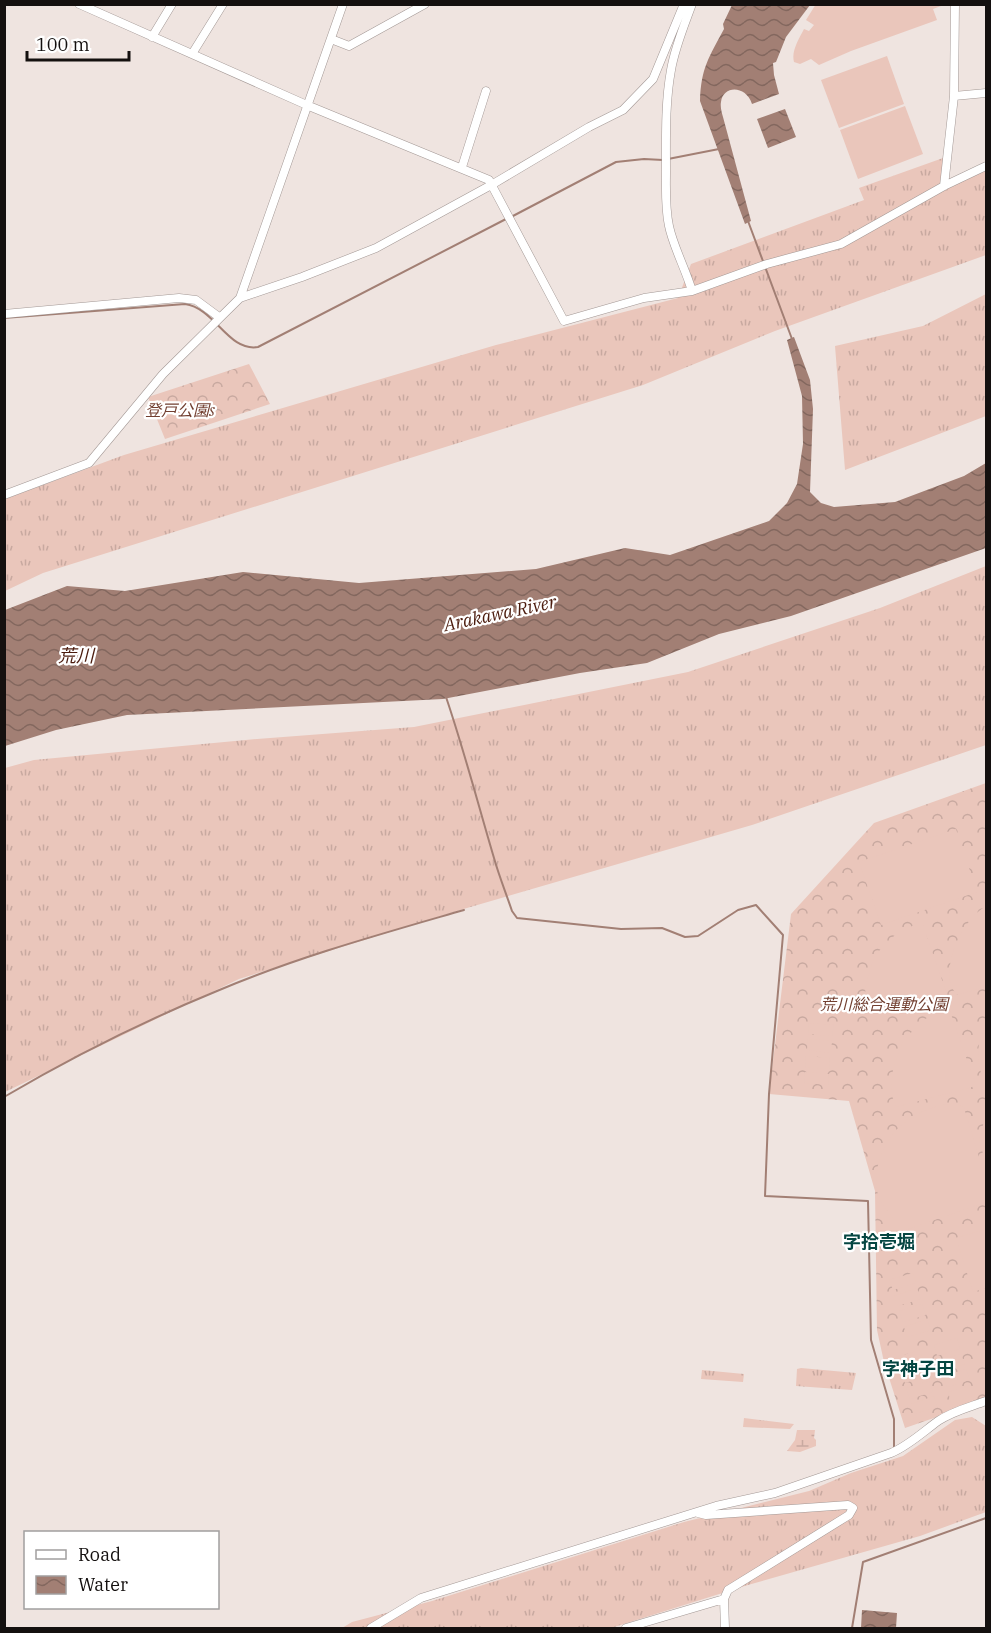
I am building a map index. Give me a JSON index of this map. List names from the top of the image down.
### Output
{
  "districts": ["字拾壱堀", "字神子田"],
  "water": ["Arakawa River", "荒川"],
  "parks": ["登戸公園s", "荒川総合運動公園"],
  "legend": ["Road", "Water"],
  "scale_bar": "100 m"
}
